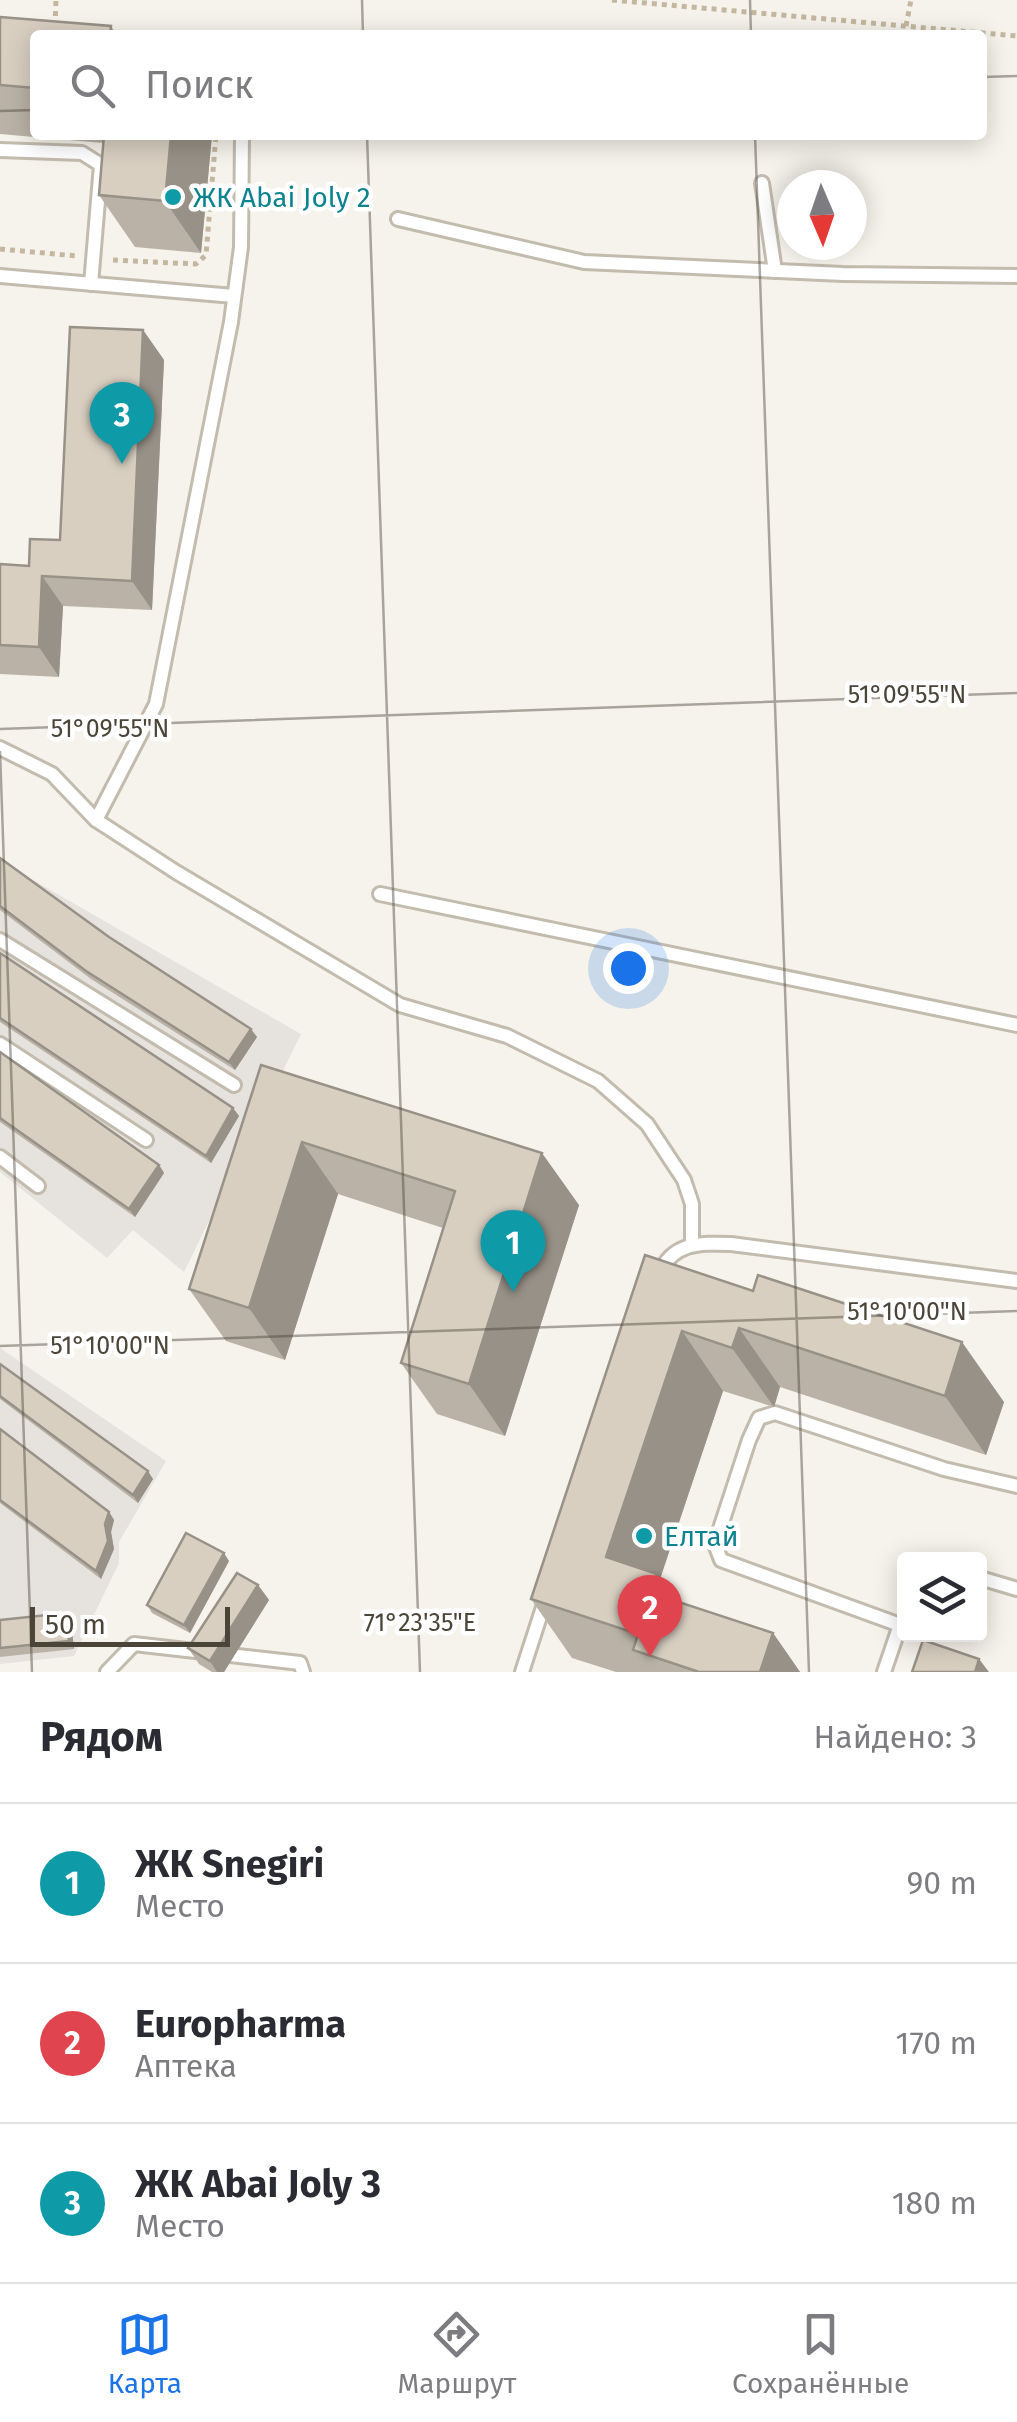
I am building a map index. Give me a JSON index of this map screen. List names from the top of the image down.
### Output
{
  "places": ["ЖК Abai Joly 2", "Елтай"],
  "scale_bar": "50 m",
  "north": "bottom",
  "page": {
    "search": "Поиск",
    "pins": ["3", "1", "2"],
    "scale": "50 m",
    "heading": ["Рядом", "Найдено: 3"],
    "list": [
      {
        "mark": "1",
        "name": "ЖК Snegiri",
        "note": "Место",
        "value": "90 m"
      },
      {
        "mark": "2",
        "name": "Europharma",
        "note": "Аптека",
        "value": "170 m"
      },
      {
        "mark": "3",
        "name": "ЖК Abai Joly 3",
        "note": "Место",
        "value": "180 m"
      }
    ],
    "nav": ["Карта", "Маршрут", "Сохранённые"]
  },
  "coordinates": ["51°09'55\"N", "51°10'00\"N", "71°23'35\"E"]
}
